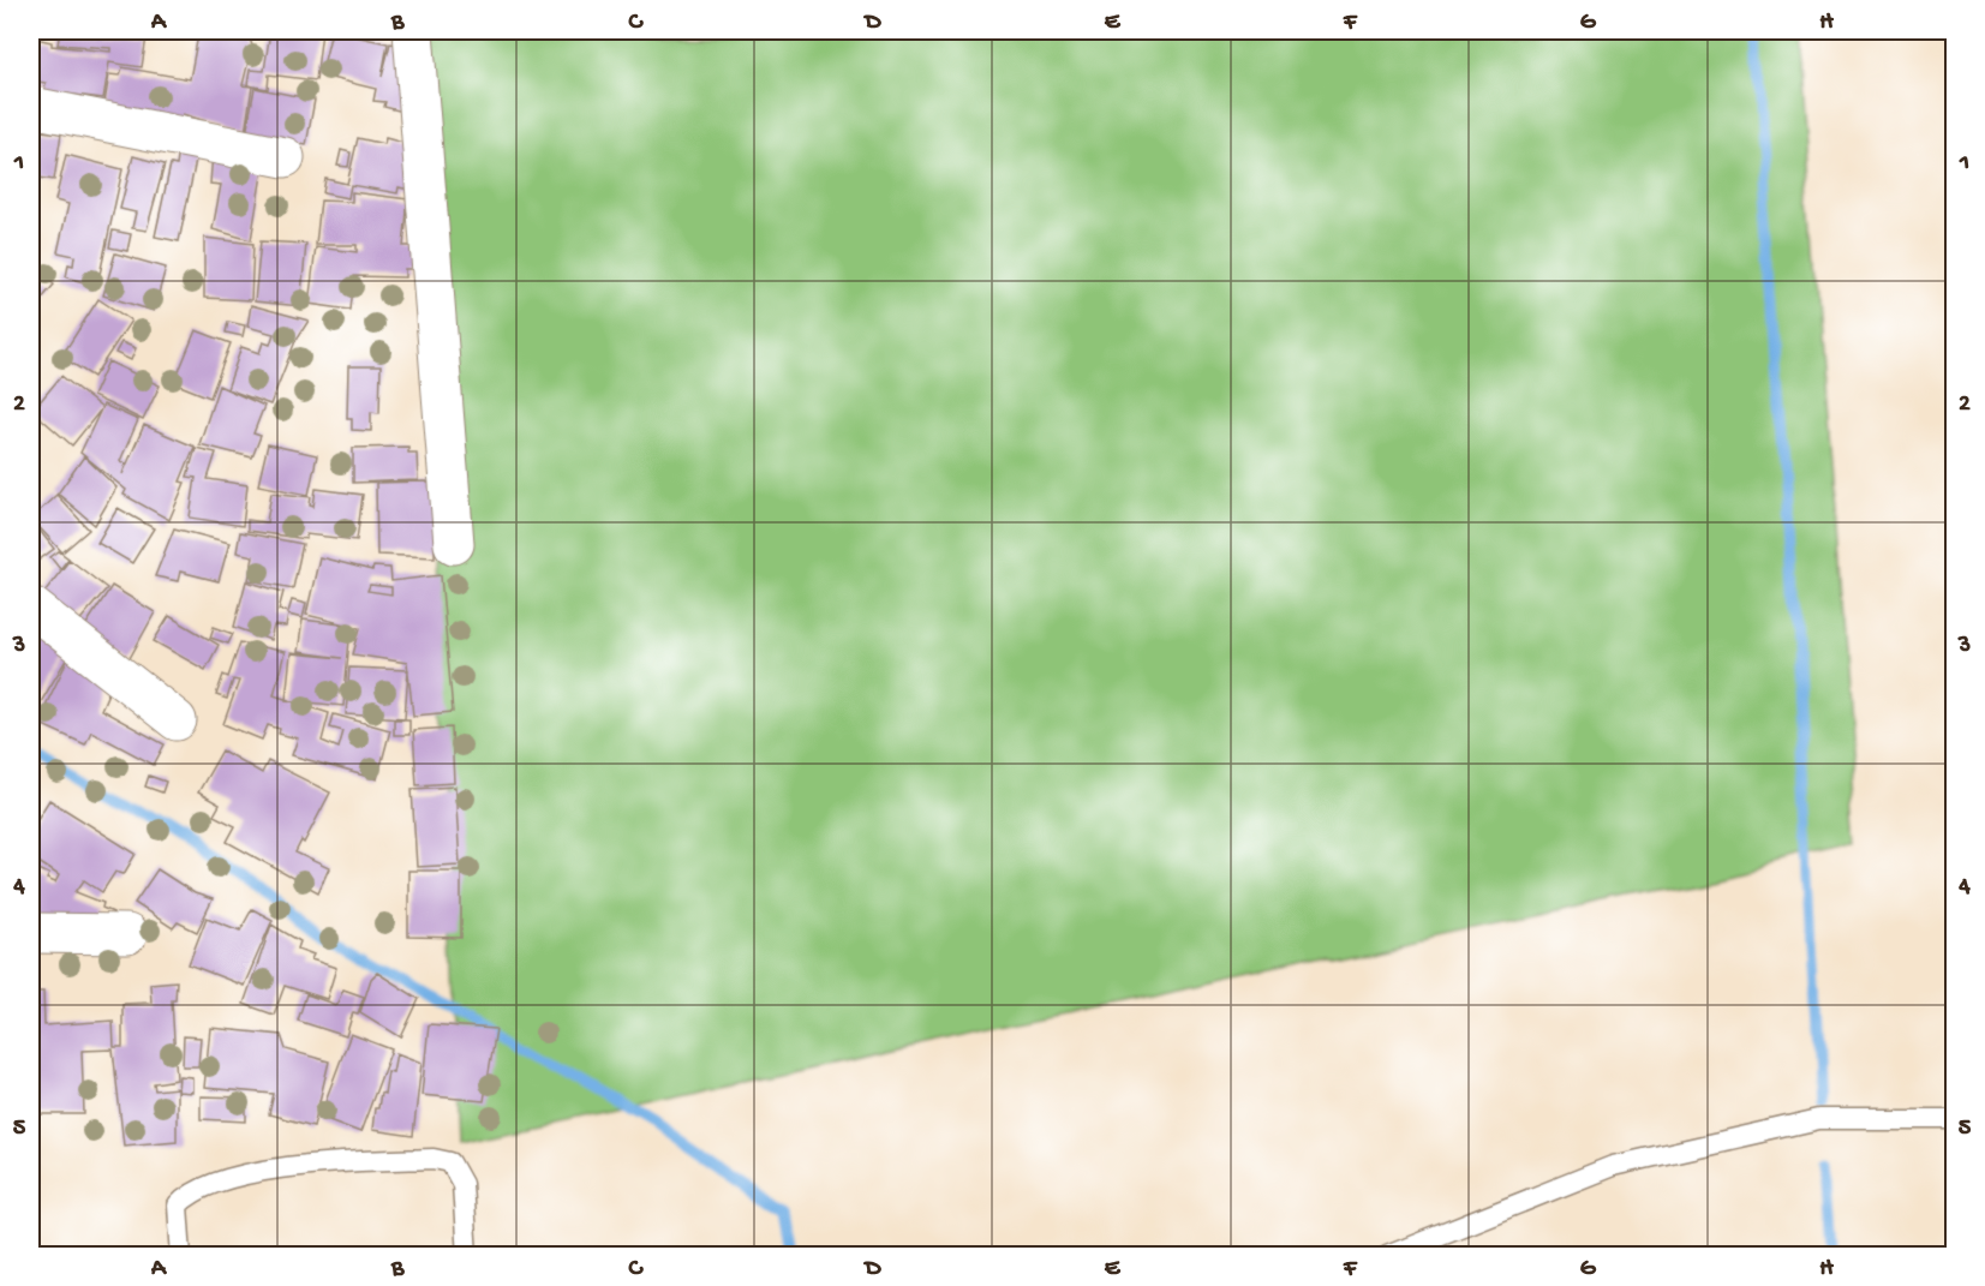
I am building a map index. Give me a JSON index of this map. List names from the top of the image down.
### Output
{
  "grid": {
    "columns": [
      "A",
      "B",
      "C",
      "D",
      "E",
      "F",
      "G",
      "H"
    ],
    "rows": [
      "1",
      "2",
      "3",
      "4",
      "5"
    ]
  }
}
